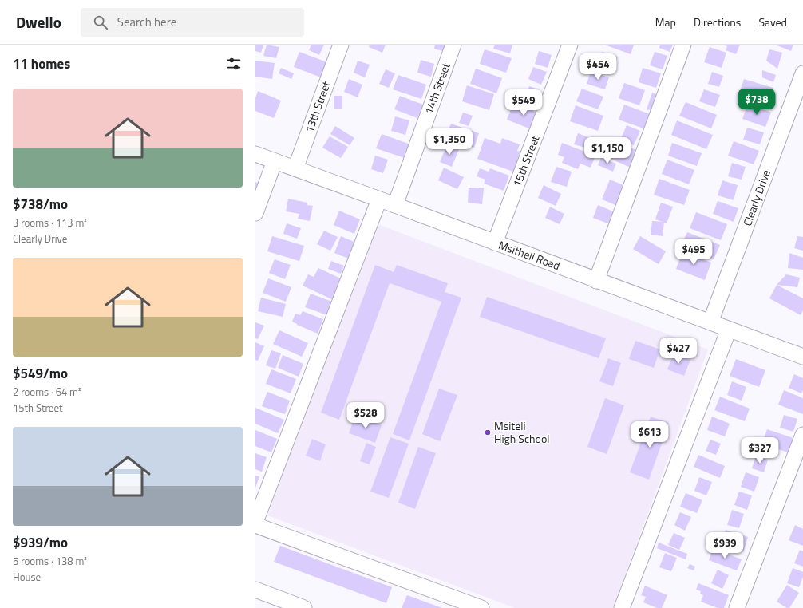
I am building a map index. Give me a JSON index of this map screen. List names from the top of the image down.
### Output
{
  "streets": {
    "street": [
      "14th Street",
      "13th Street",
      "15th Street",
      "Clearly Drive",
      "Msitheli Road"
    ]
  },
  "crossings": [
    ["14th Street", "Msitheli Road"],
    ["13th Street", "Msitheli Road"],
    ["15th Street", "Msitheli Road"],
    ["Clearly Drive", "Msitheli Road"]
  ],
  "places": ["Msiteli High School"],
  "page": {
    "header": "Dwello",
    "search": "Search here",
    "nav": ["Map", "Directions", "Saved"],
    "heading": "11 homes",
    "price": [
      "$454",
      "$738",
      "$549",
      "$1,350",
      "$1,150",
      "$495",
      "$427",
      "$528",
      "$613",
      "$327",
      "$939"
    ],
    "list": [
      {
        "name": "$738/mo",
        "note": "3 rooms · 113 m² · Clearly Drive"
      },
      {
        "name": "$549/mo",
        "note": "2 rooms · 64 m² · 15th Street"
      },
      {
        "name": "$939/mo",
        "note": "5 rooms · 138 m² · House"
      }
    ]
  }
}
